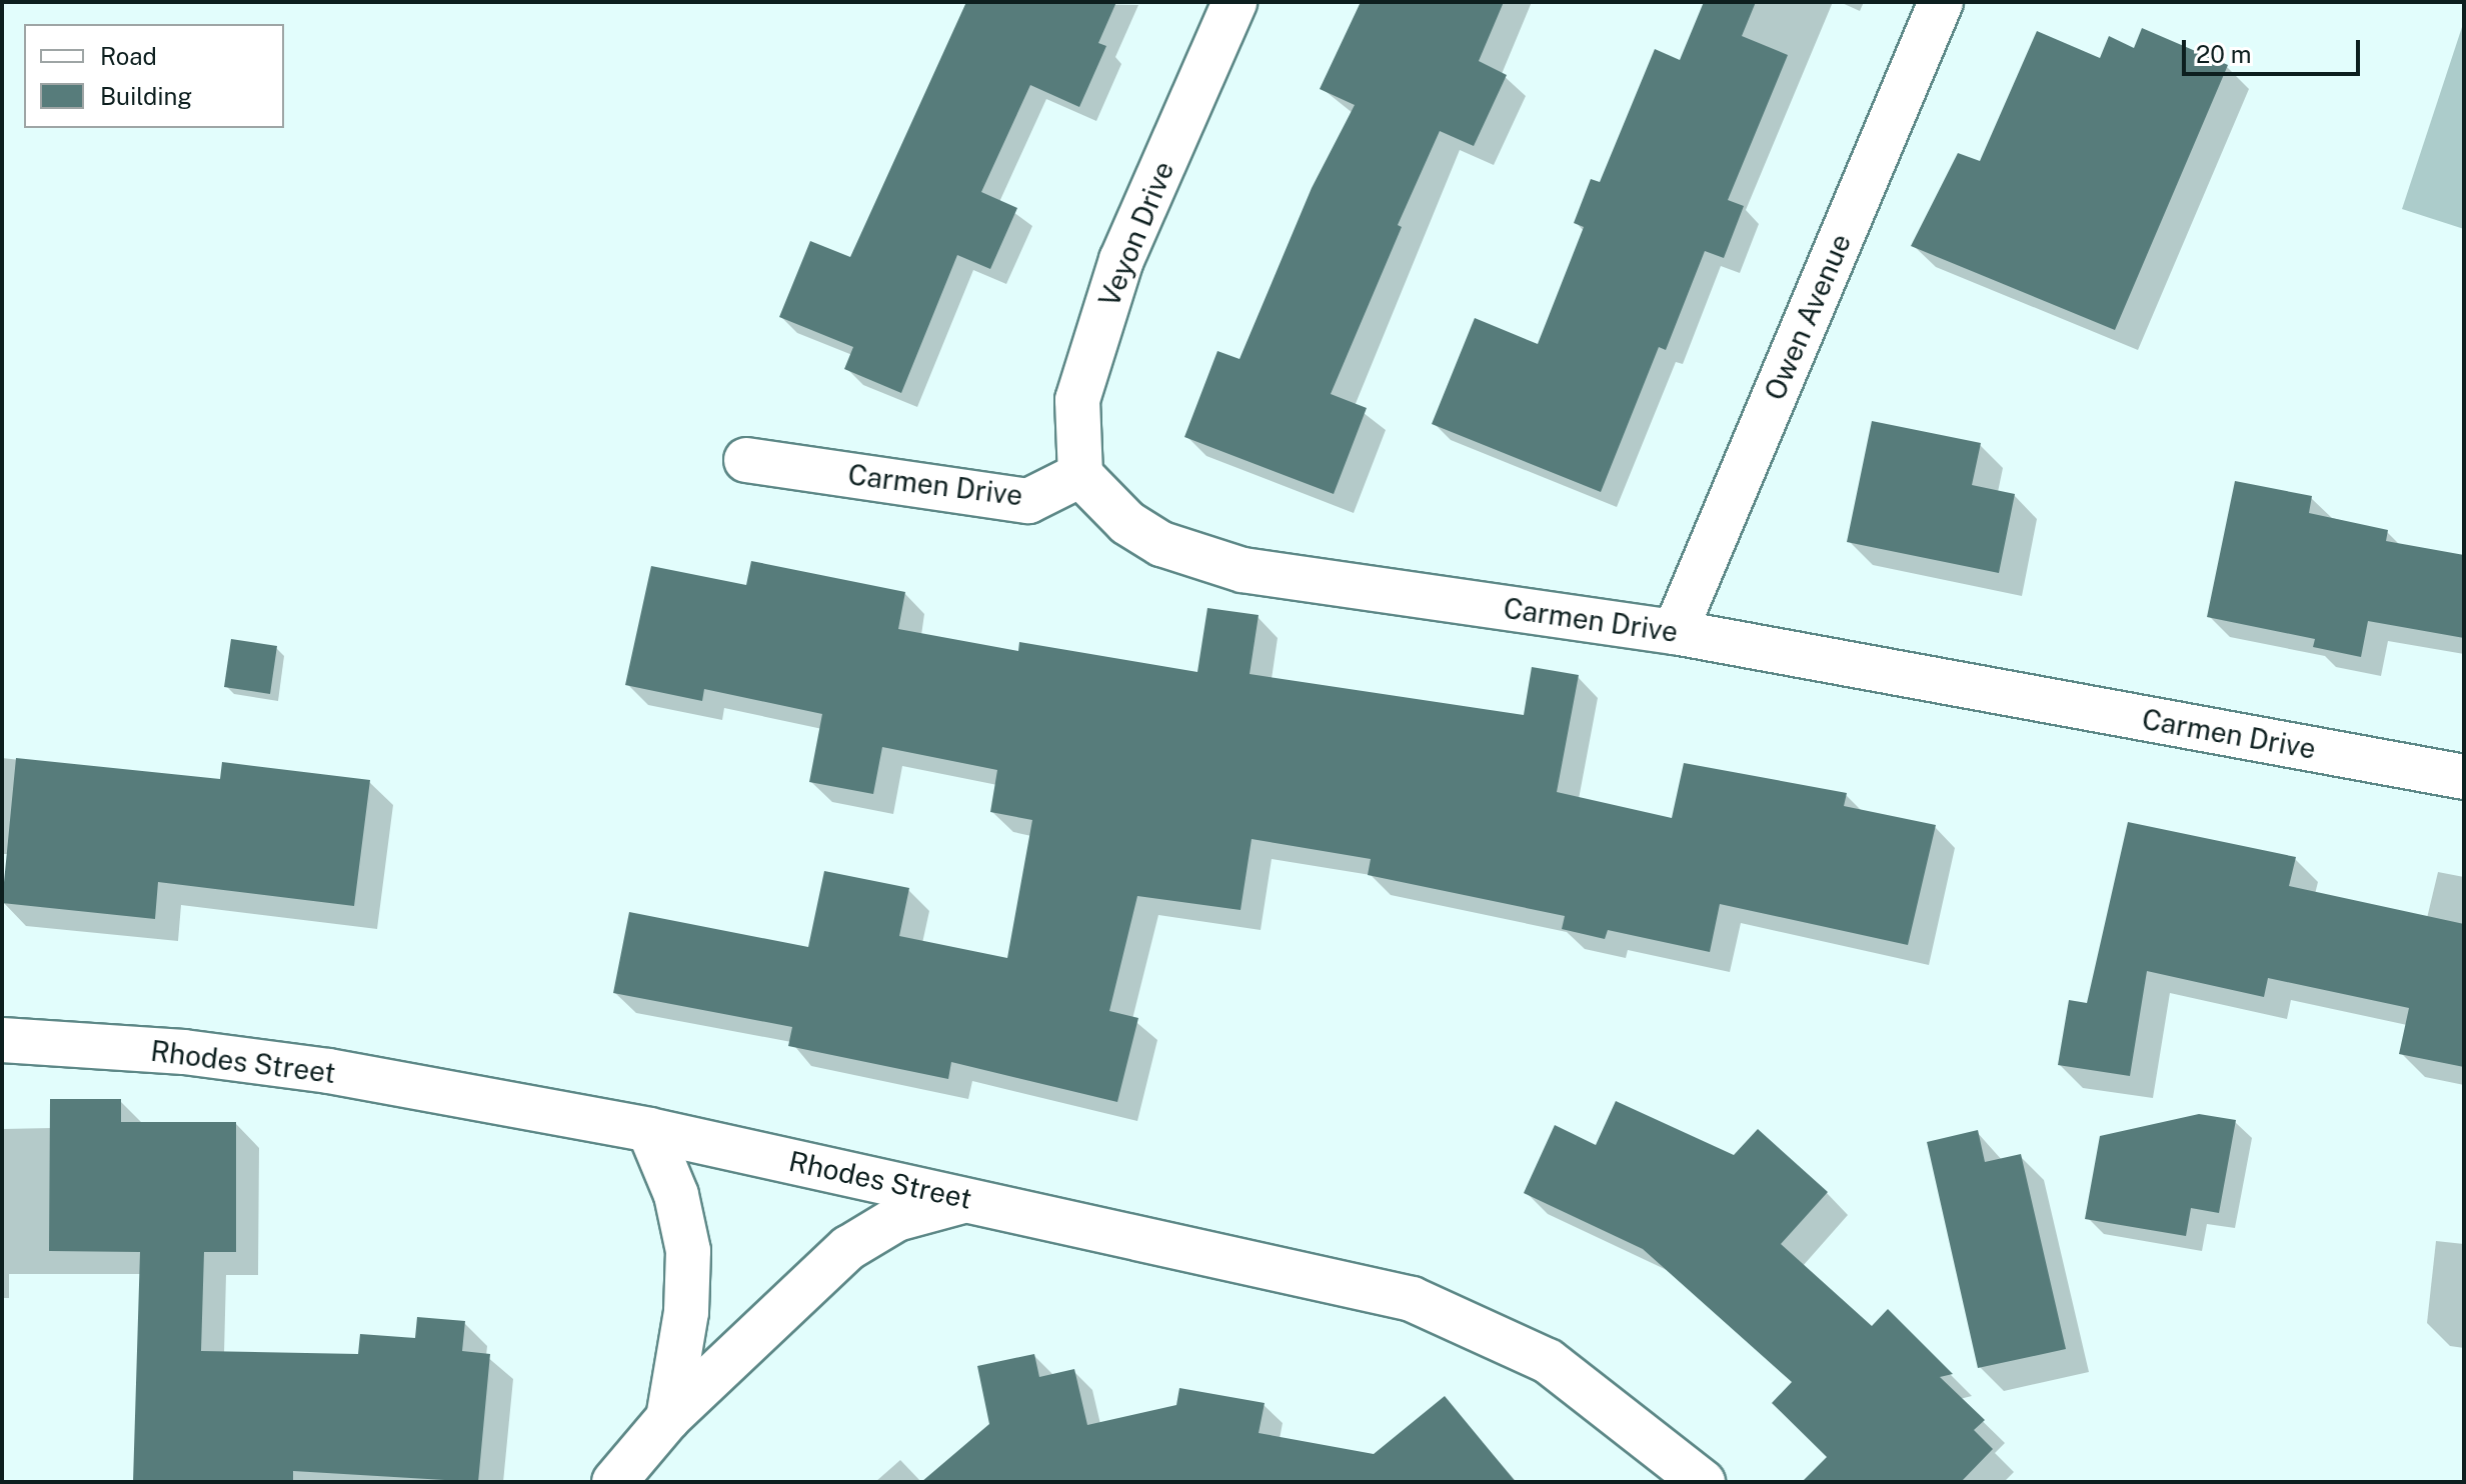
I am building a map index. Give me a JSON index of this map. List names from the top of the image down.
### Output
{
  "streets": {
    "street": [
      "Veyon Drive",
      "Owen Avenue",
      "Carmen Drive",
      "Rhodes Street"
    ]
  },
  "crossings": [
    ["Veyon Drive", "Carmen Drive"],
    ["Owen Avenue", "Carmen Drive"]
  ],
  "legend": ["Road", "Building"],
  "scale_bar": "20 m"
}
